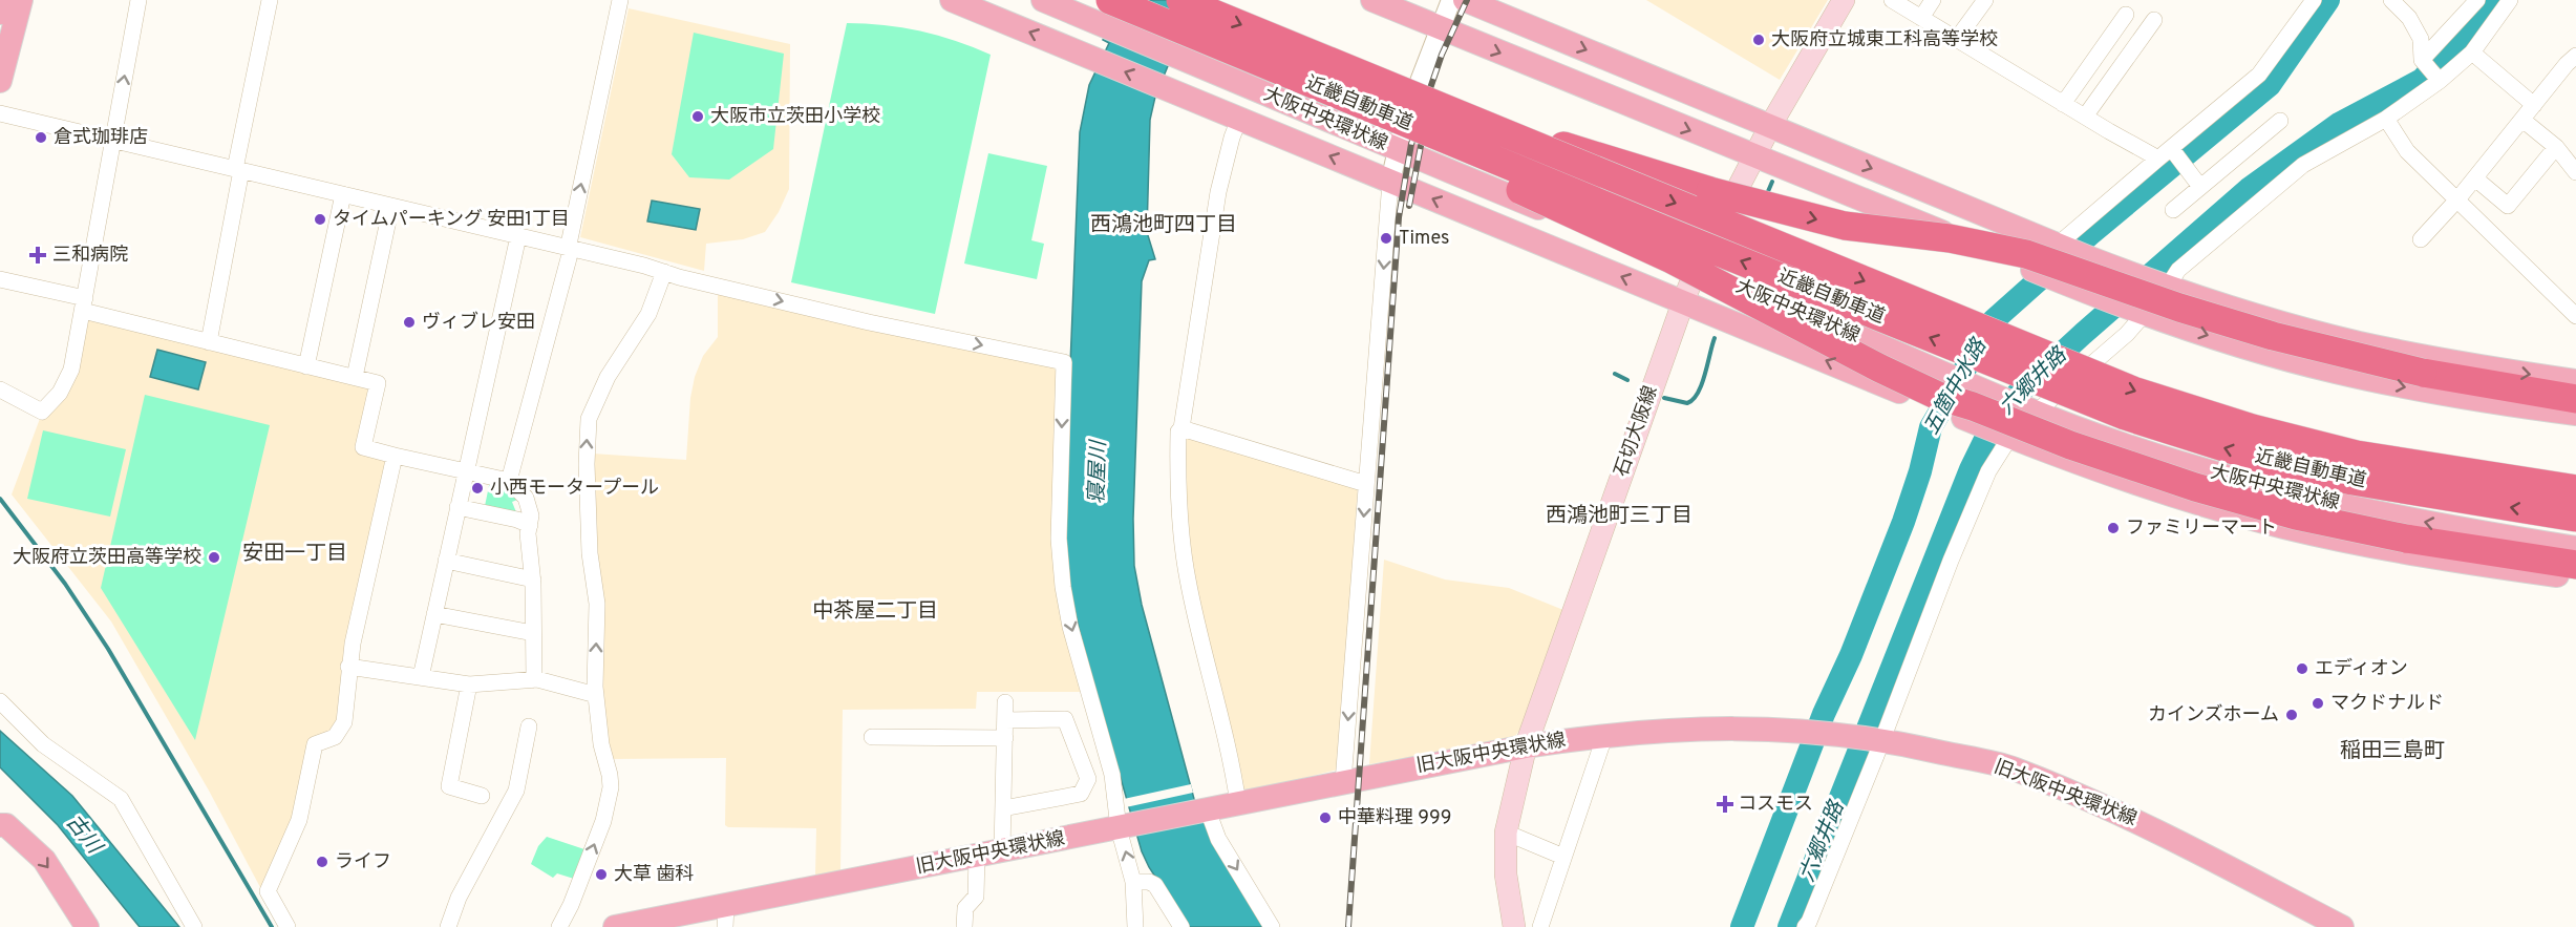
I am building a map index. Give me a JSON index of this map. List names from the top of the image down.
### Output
{
  "streets": {
    "highway": ["近畿自動車道"],
    "main road": ["大阪中央環状線", "石切大阪線", "旧大阪中央環状線"]
  },
  "crossings": [
    ["近畿自動車道", "大阪中央環状線"],
    ["大阪中央環状線", "石切大阪線"],
    ["石切大阪線", "旧大阪中央環状線"]
  ],
  "districts": [
    "西鴻池町四丁目",
    "西鴻池町三丁目",
    "安田一丁目",
    "中茶屋二丁目",
    "稲田三島町"
  ],
  "water": [
    "六郷井路",
    "五箇中水路",
    "寝屋川",
    "古川"
  ],
  "places": {
    "other": [
      "大阪府立城東工科高等学校",
      "大阪市立茨田小学校",
      "倉式珈琲店",
      "タイムパーキング 安田1丁目",
      "Times",
      "ヴィブレ安田",
      "小西モータープール",
      "ファミリーマート",
      "大阪府立茨田高等学校",
      "エディオン",
      "マクドナルド",
      "カインズホーム",
      "中華料理 999",
      "ライフ",
      "大草 歯科"
    ],
    "health": ["三和病院", "コスモス"]
  }
}
